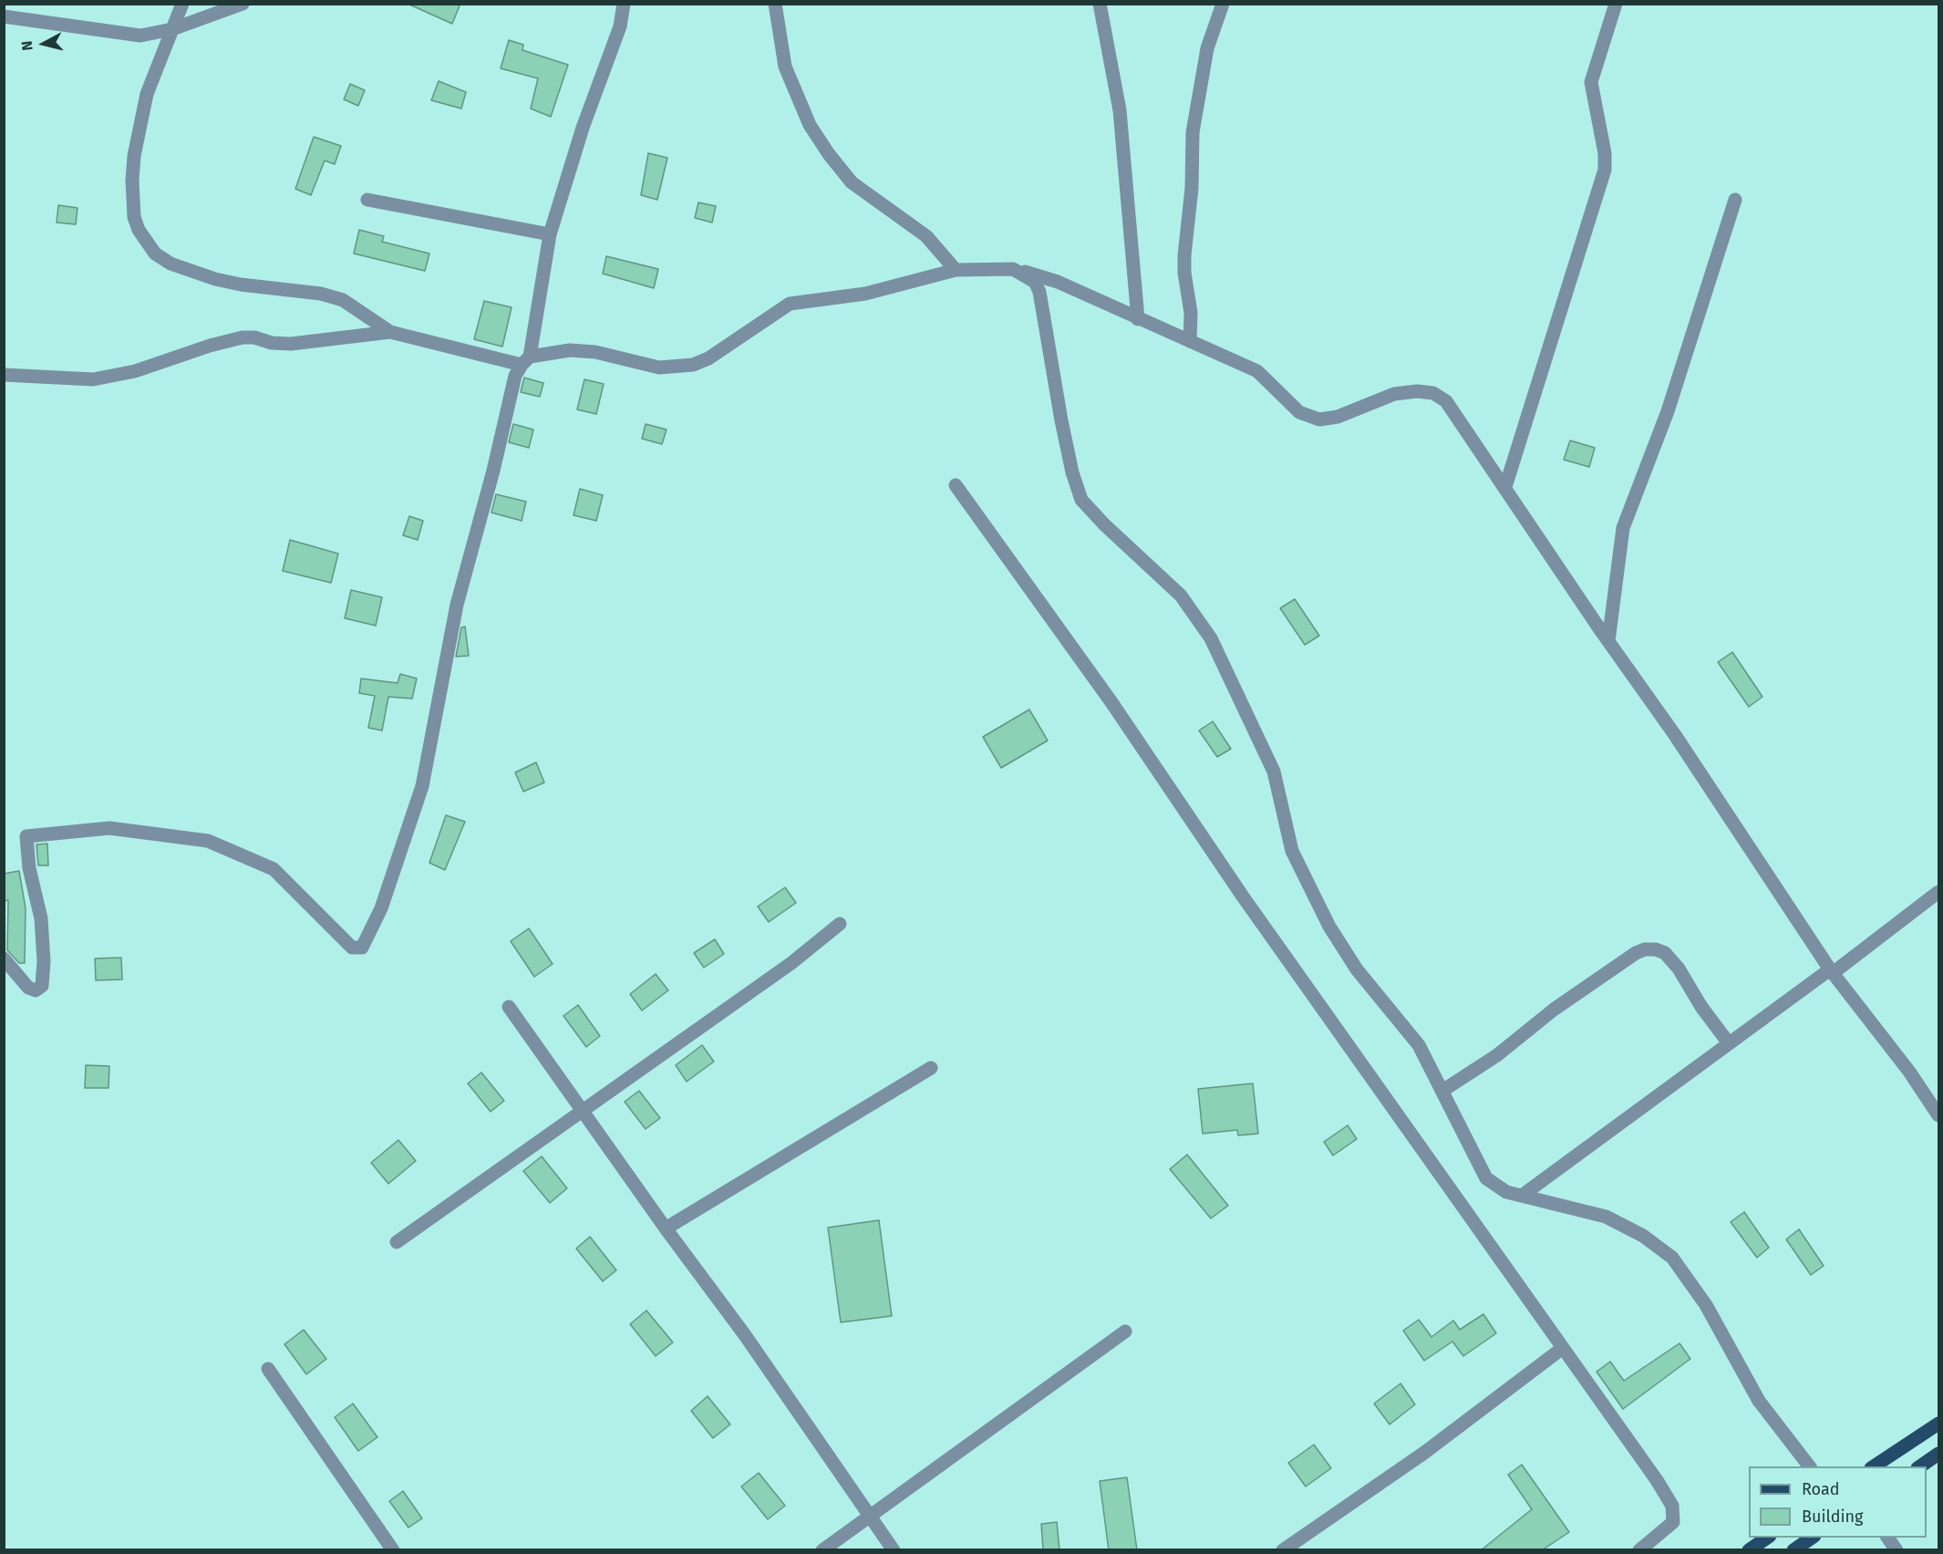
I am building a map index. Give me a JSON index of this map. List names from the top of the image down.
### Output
{
  "legend": ["Road", "Building"],
  "north": "left"
}
